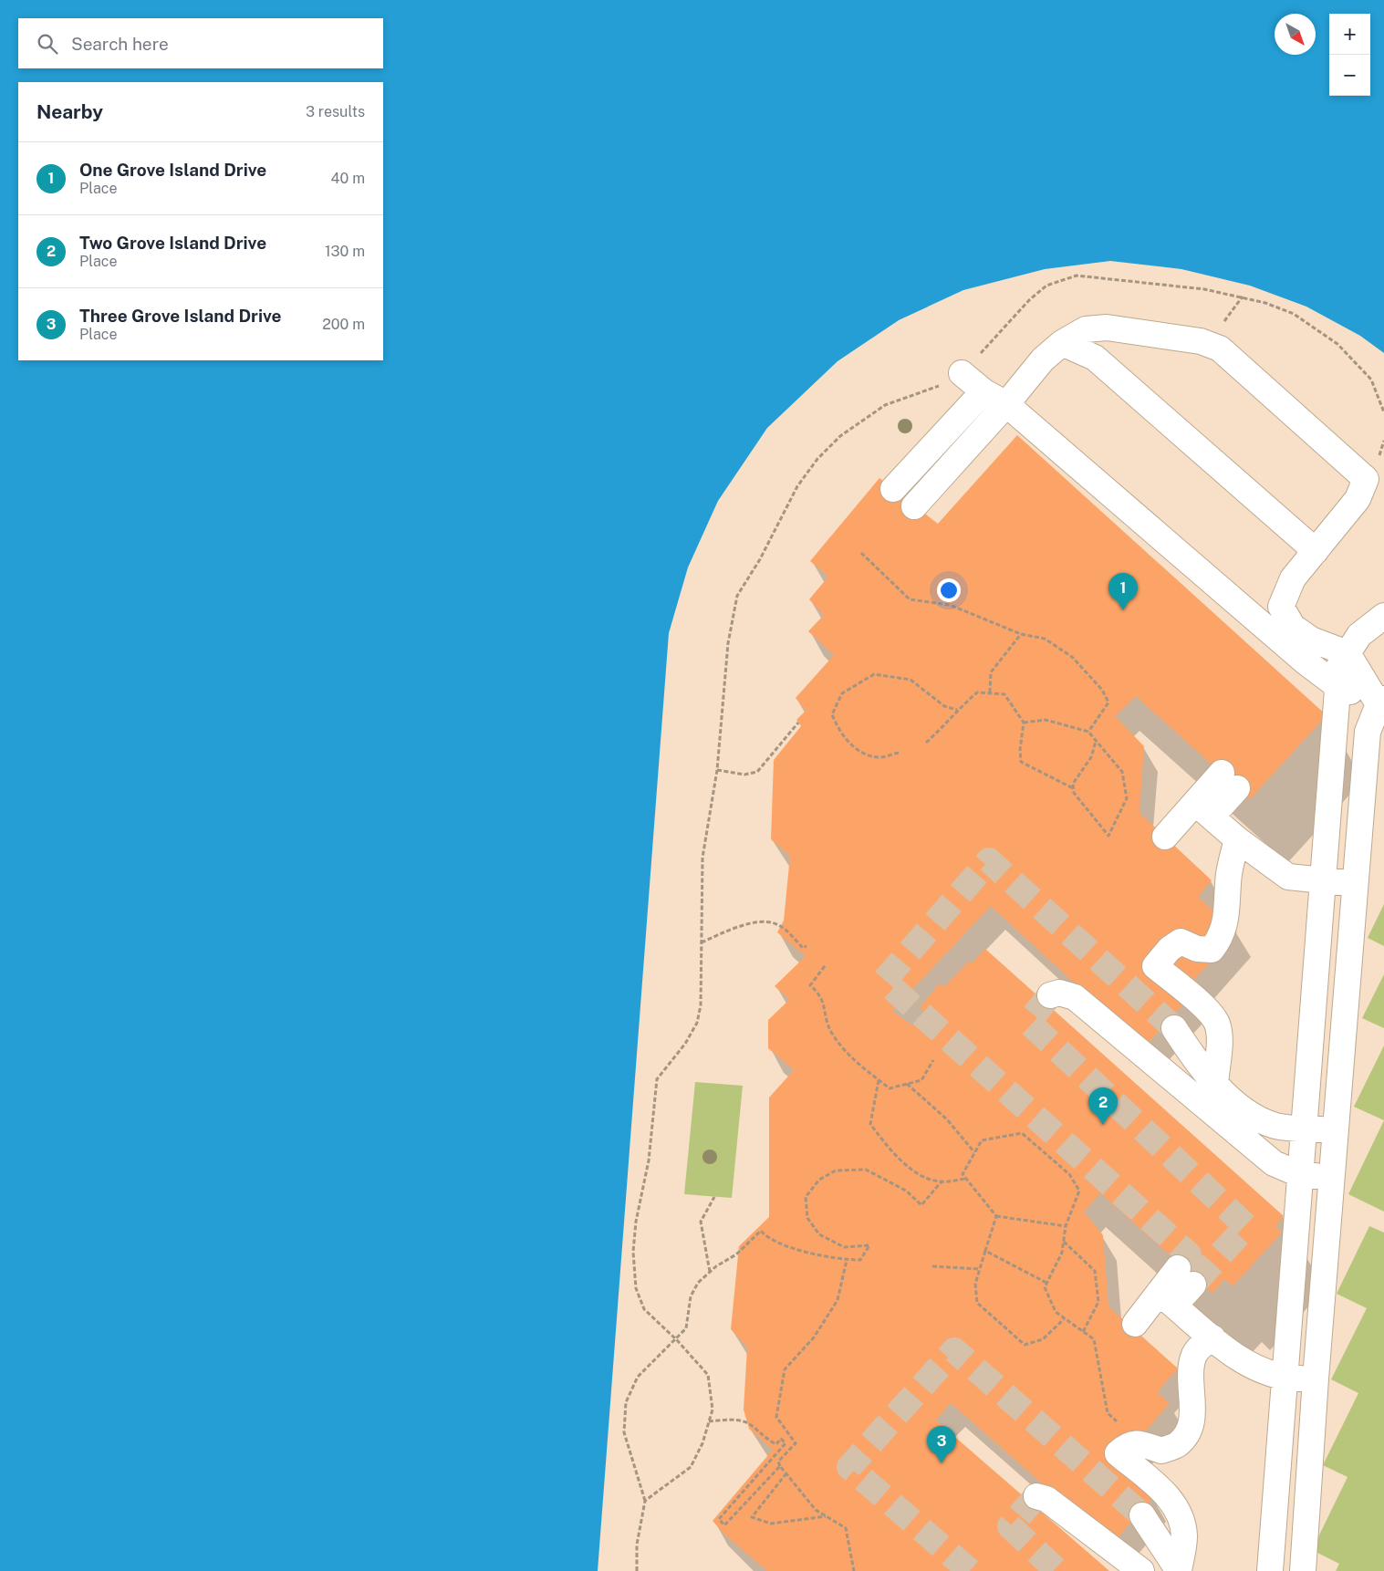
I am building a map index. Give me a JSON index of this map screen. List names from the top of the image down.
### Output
{
  "north": "bottom right",
  "page": {
    "map_buttons": ["+", "−"],
    "search": "Search here",
    "heading": ["Nearby", "3 results"],
    "list": [
      {
        "mark": "1",
        "name": "One Grove Island Drive",
        "note": "Place",
        "value": "40 m"
      },
      {
        "mark": "2",
        "name": "Two Grove Island Drive",
        "note": "Place",
        "value": "130 m"
      },
      {
        "mark": "3",
        "name": "Three Grove Island Drive",
        "note": "Place",
        "value": "200 m"
      }
    ],
    "pins": ["1", "2", "3"]
  }
}
